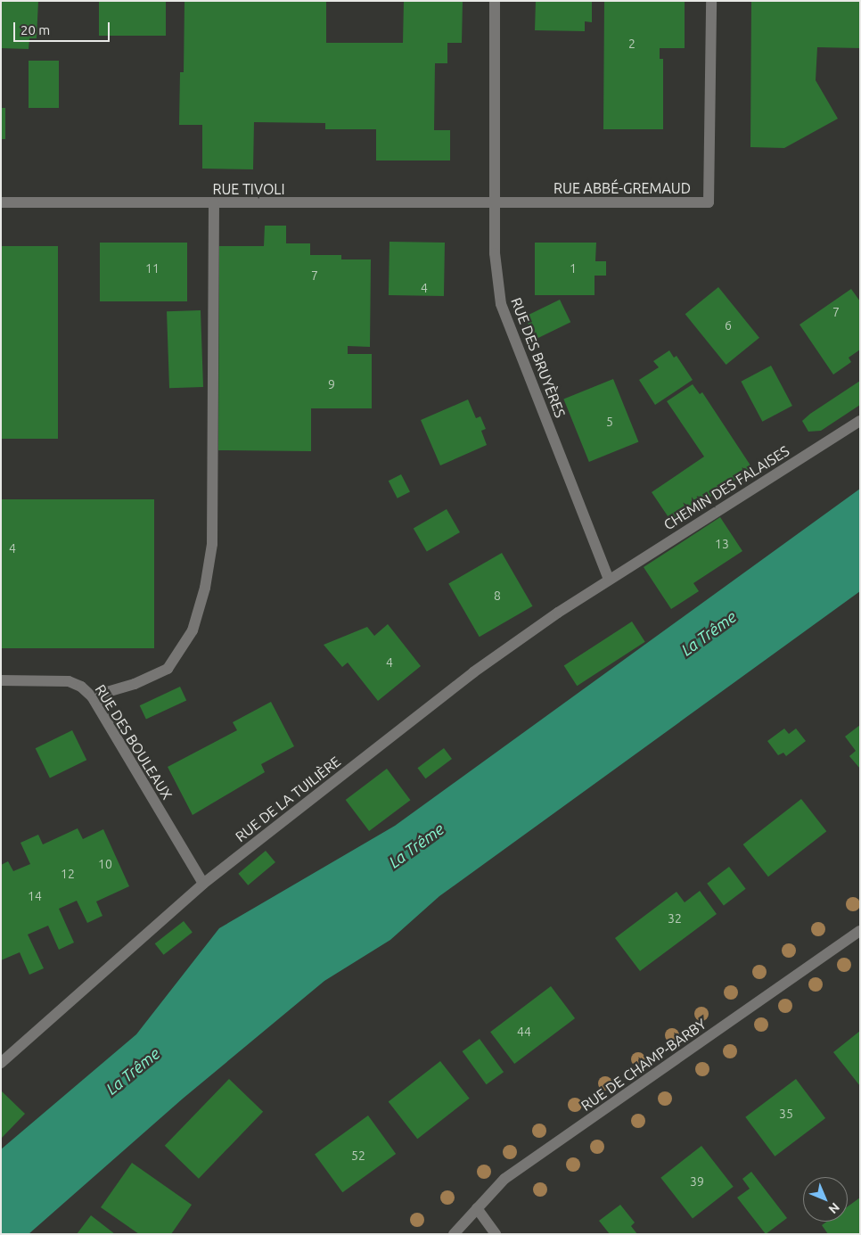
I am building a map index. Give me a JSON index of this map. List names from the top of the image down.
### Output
{
  "streets": {
    "street": [
      "RUE ABBÉ-GREMAUD",
      "RUE TIVOLI",
      "RUE DES BRUYÈRES",
      "CHEMIN DES FALAISES",
      "RUE DES BOULEAUX",
      "RUE DE LA TUILIÈRE",
      "RUE DE CHAMP-BARBY"
    ]
  },
  "crossings": [
    ["RUE ABBÉ-GREMAUD", "RUE TIVOLI"],
    ["RUE ABBÉ-GREMAUD", "RUE DES BRUYÈRES"],
    ["RUE TIVOLI", "RUE DES BRUYÈRES"],
    ["RUE DES BRUYÈRES", "CHEMIN DES FALAISES"],
    ["RUE DES BRUYÈRES", "RUE DE LA TUILIÈRE"],
    ["CHEMIN DES FALAISES", "RUE DE LA TUILIÈRE"],
    ["RUE DES BOULEAUX", "RUE DE LA TUILIÈRE"]
  ],
  "water": ["La Trême"],
  "house_numbers": [
    "2",
    "11",
    "1",
    "7",
    "4",
    "7",
    "6",
    "9",
    "5",
    "13",
    "4",
    "8",
    "4",
    "10",
    "12",
    "14",
    "32",
    "44",
    "35",
    "52",
    "39"
  ],
  "scale_bar": "20 m",
  "north": "bottom right"
}
